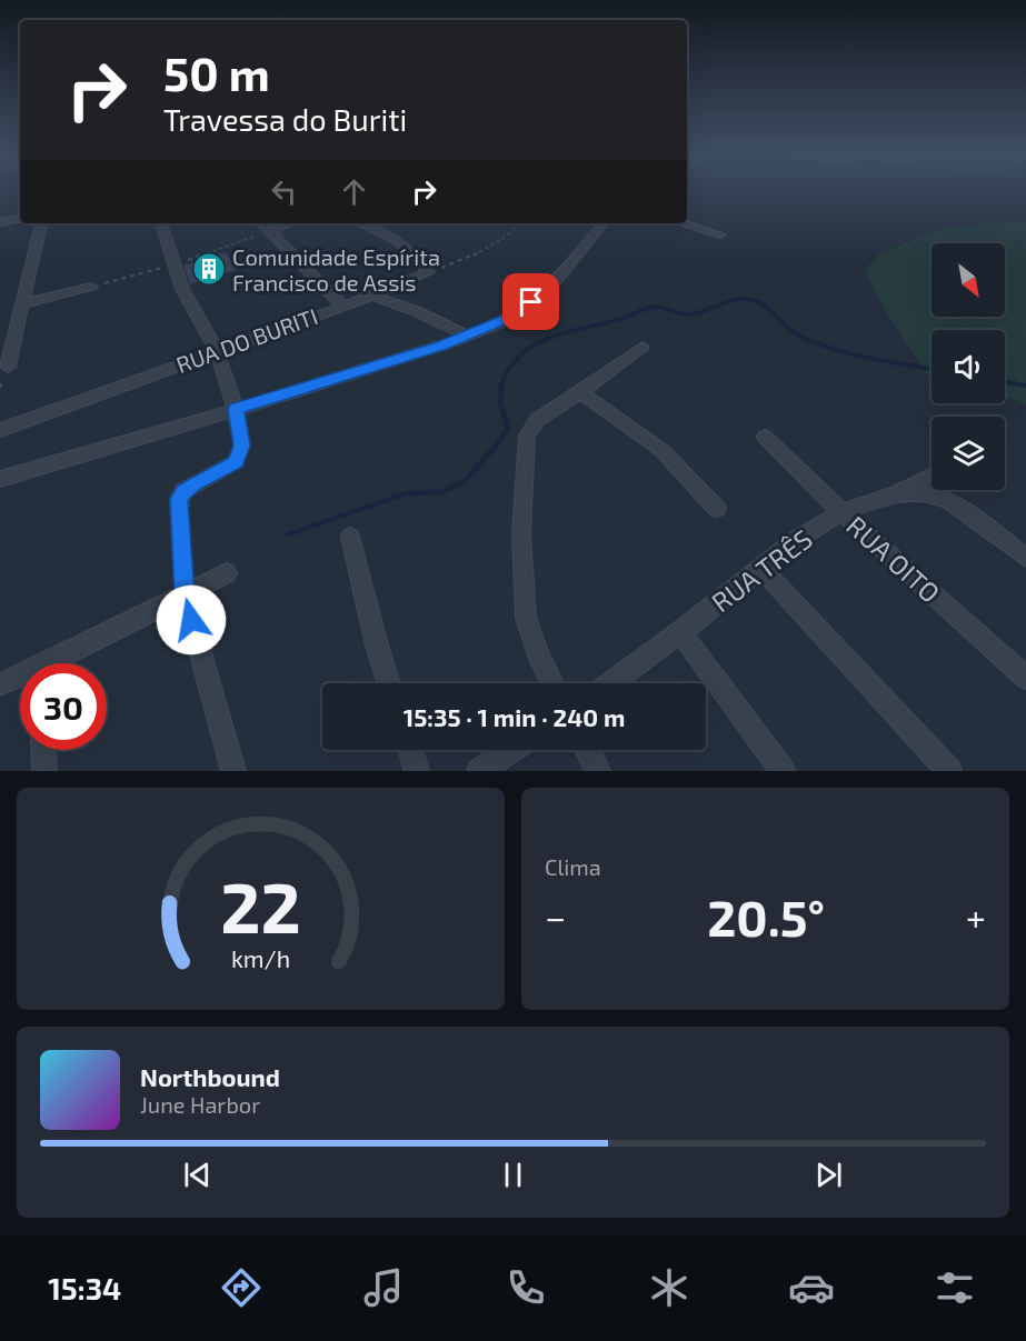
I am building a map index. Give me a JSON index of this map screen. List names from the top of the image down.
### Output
{
  "streets": {
    "street": ["RUA DO BURITI", "RUA OITO", "RUA TRÊS"]
  },
  "crossings": [
    ["RUA OITO", "RUA TRÊS"]
  ],
  "places": {
    "building": ["Comunidade Espírita Francisco de Assis"]
  },
  "north": "bottom right",
  "page": {
    "turn": ["50 m", "Travessa do Buriti"],
    "limit": "30",
    "trip": "15:35 · 1 min · 240 m",
    "tile": "Clima",
    "heat": ["−", "20.5°", "+"],
    "song": ["Northbound", "June Harbor"],
    "tabs": "15:34",
    "gauge": ["22", "km/h"]
  }
}
